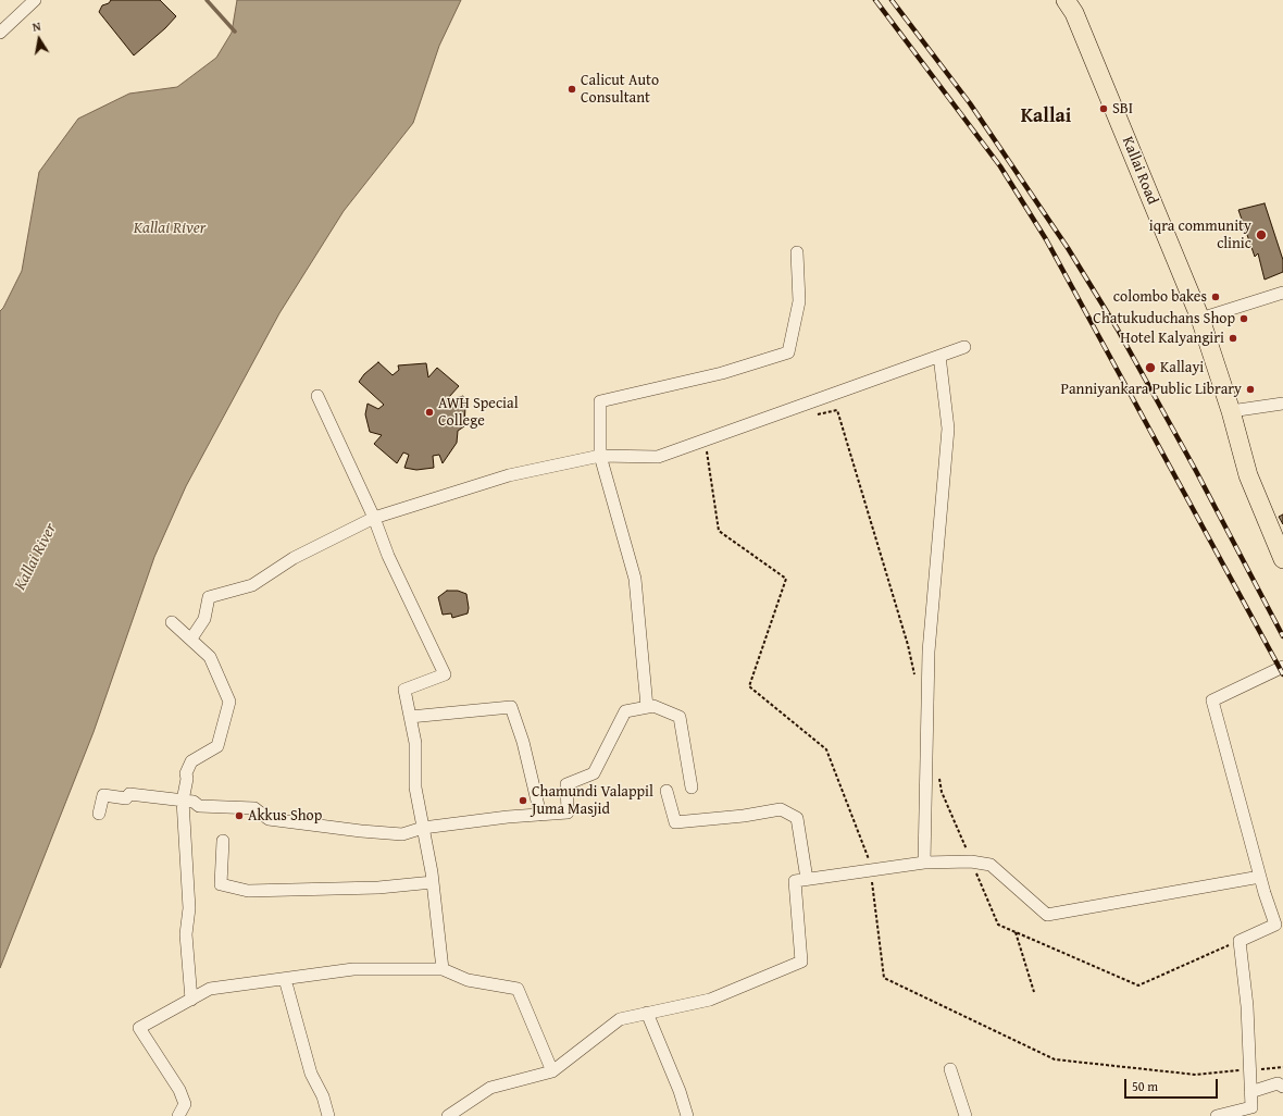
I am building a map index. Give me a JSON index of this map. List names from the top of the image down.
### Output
{
  "streets": {
    "main road": ["Kallai Road"]
  },
  "districts": ["Kallai"],
  "water": ["Kallai River"],
  "places": [
    "Calicut Auto Consultant",
    "SBI",
    "iqra community clinic",
    "colombo bakes",
    "Chatukuduchans Shop",
    "Hotel Kalyangiri",
    "Kallayi",
    "Panniyankara Public Library",
    "AWH Special College",
    "Chamundi Valappil Juma Masjid",
    "Akkus Shop"
  ],
  "scale_bar": "50 m",
  "north": "top"
}
